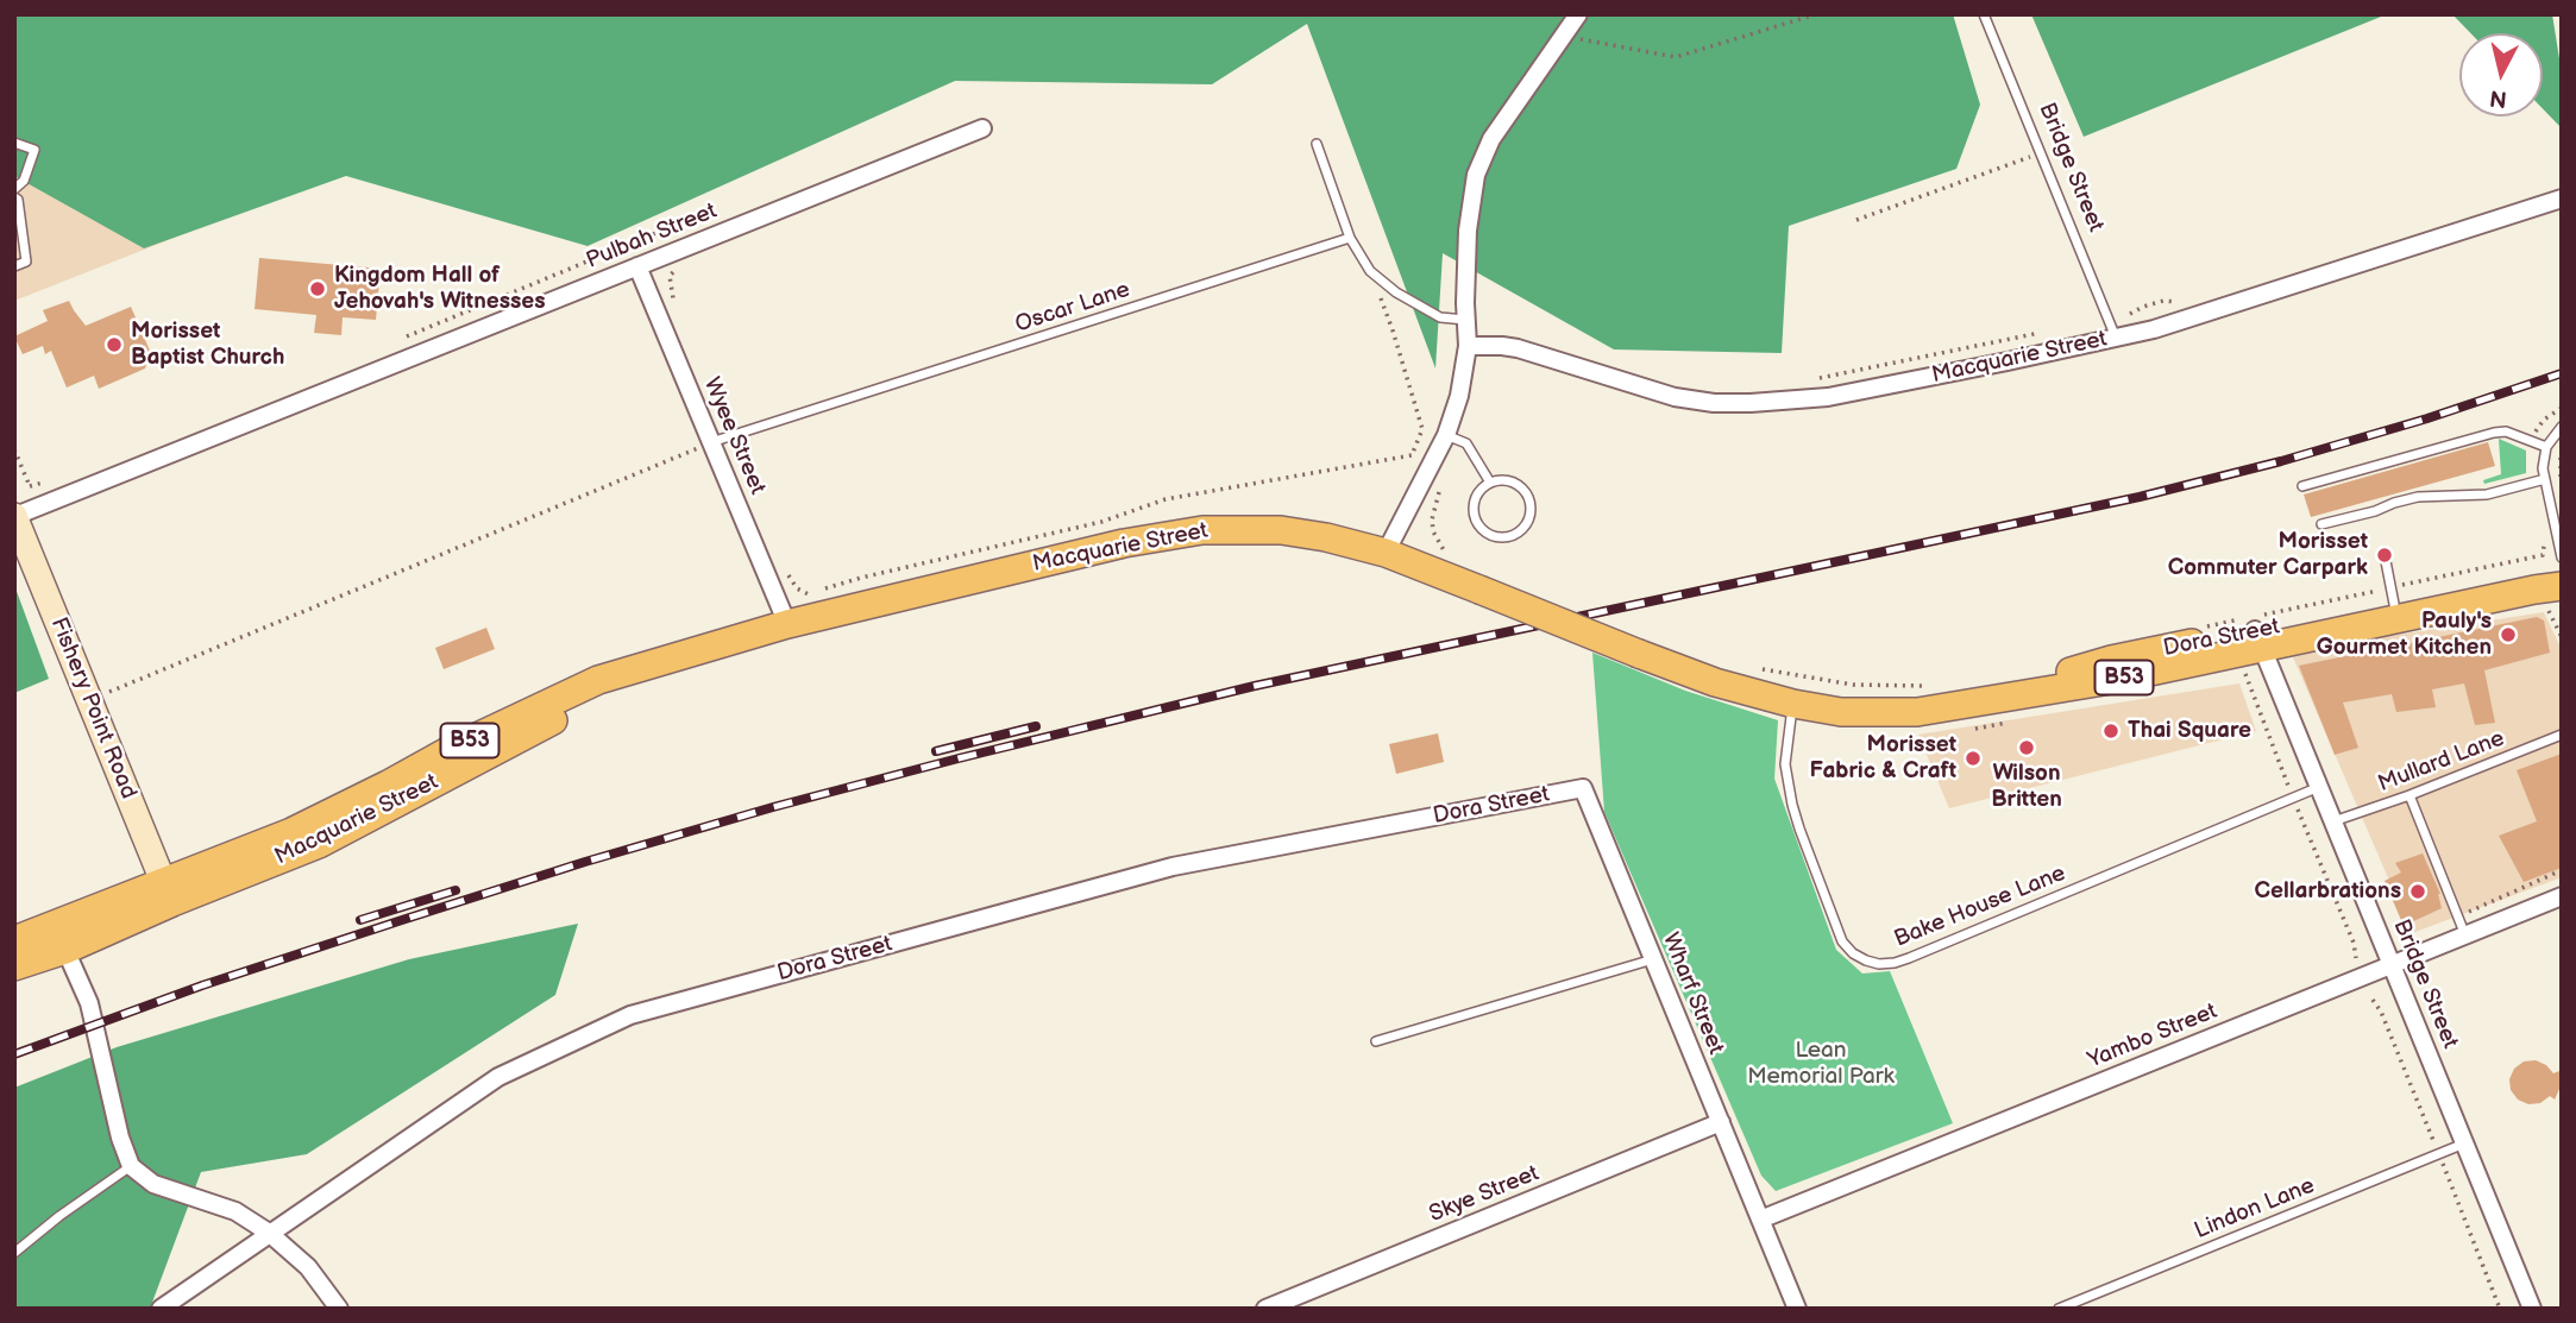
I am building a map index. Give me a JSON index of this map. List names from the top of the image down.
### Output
{
  "streets": {
    "main road": [
      "Macquarie Street",
      "Dora Street",
      "B53",
      "Fishery Point Road"
    ],
    "street": [
      "Bridge Street",
      "Pulbah Street",
      "Wyee Street",
      "Wharf Street",
      "Yambo Street",
      "Skye Street"
    ],
    "lane": [
      "Oscar Lane",
      "Mullard Lane",
      "Bake House Lane",
      "Lindon Lane"
    ]
  },
  "crossings": [
    ["Bridge Street", "Macquarie Street"],
    ["Bridge Street", "Dora Street"],
    ["Bridge Street", "Mullard Lane"],
    ["Bridge Street", "Bake House Lane"],
    ["Bridge Street", "Yambo Street"],
    ["Bridge Street", "Lindon Lane"],
    ["Pulbah Street", "Wyee Street"],
    ["Pulbah Street", "Fishery Point Road"],
    ["Oscar Lane", "Wyee Street"],
    ["Macquarie Street", "Wyee Street"],
    ["Macquarie Street", "Dora Street"],
    ["Macquarie Street", "Fishery Point Road"],
    ["Macquarie Street", "Bake House Lane"],
    ["Dora Street", "Bake House Lane"],
    ["Dora Street", "Wharf Street"],
    ["Wharf Street", "Yambo Street"],
    ["Wharf Street", "Skye Street"]
  ],
  "parks": ["Lean Memorial Park"],
  "places": [
    "Kingdom Hall of Jehovah's Witnesses",
    "Morisset Baptist Church",
    "Morisset Commuter Carpark",
    "Pauly's Gourmet Kitchen",
    "Thai Square",
    "Wilson Britten",
    "Morisset Fabric & Craft",
    "Cellarbrations"
  ],
  "north": "bottom"
}
